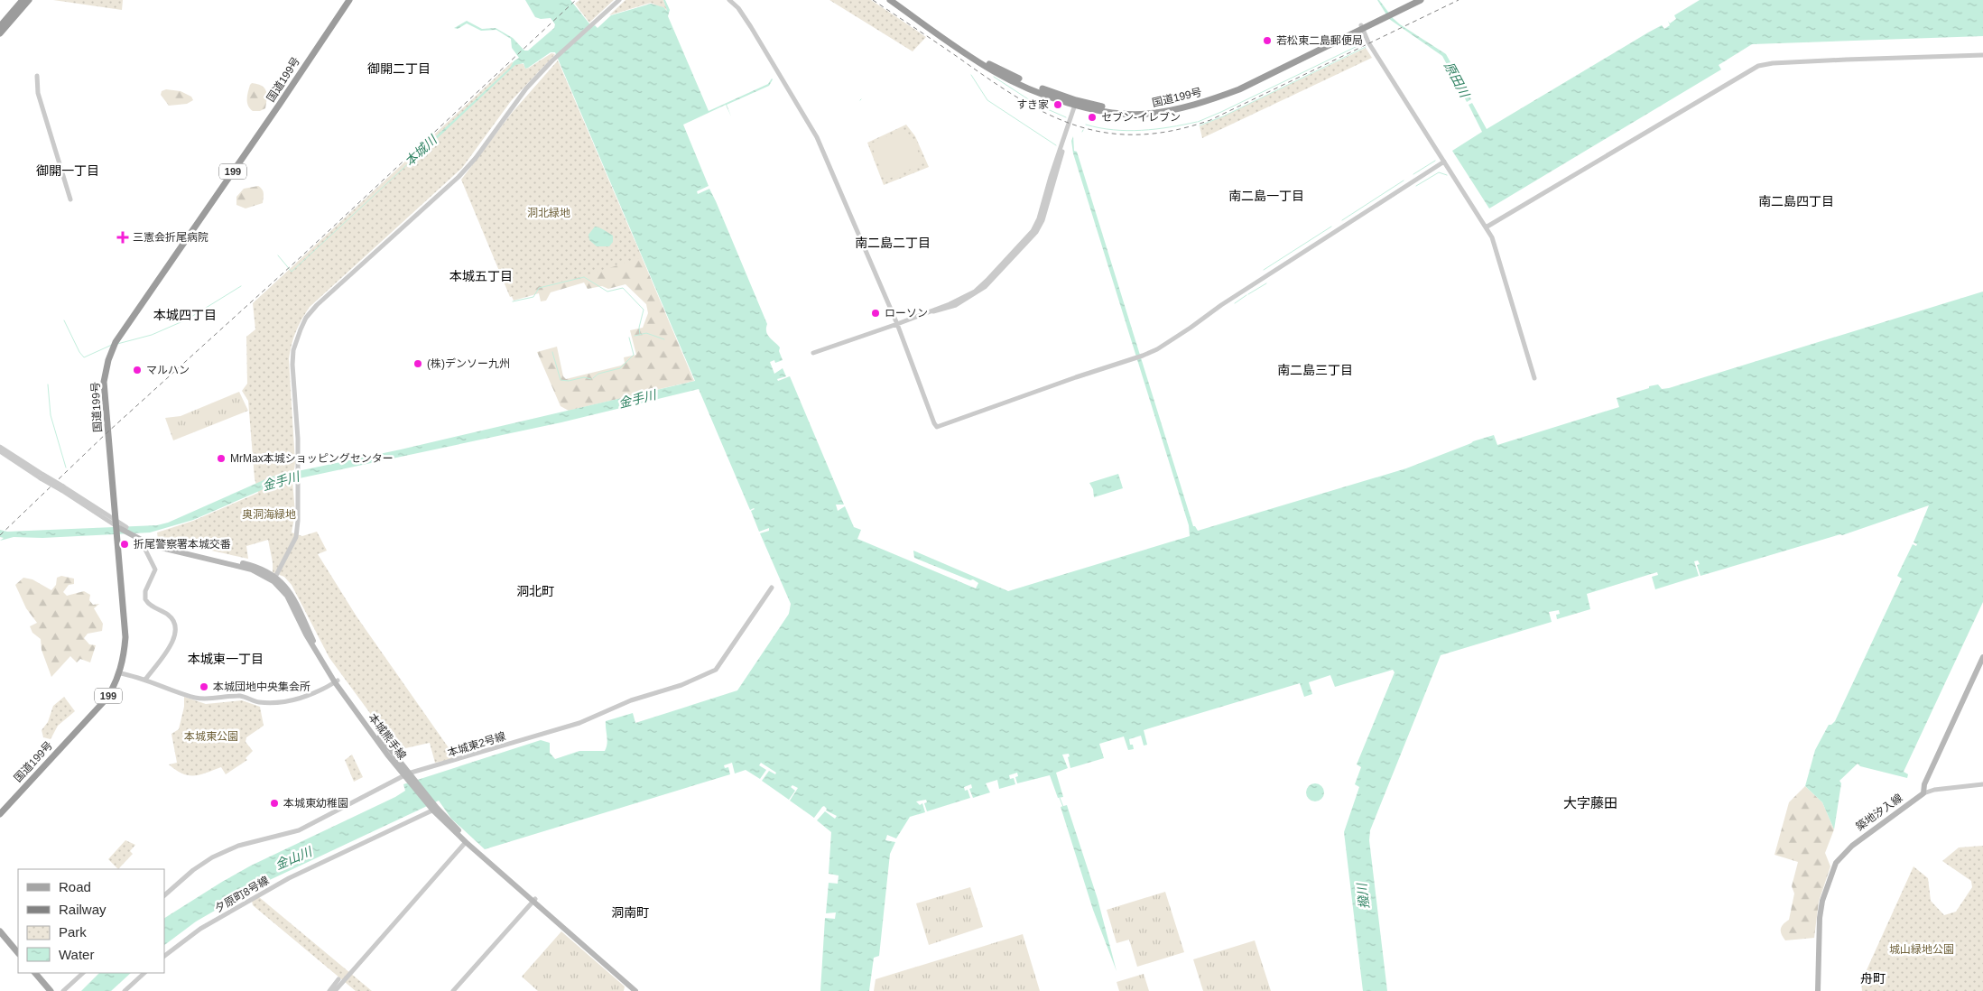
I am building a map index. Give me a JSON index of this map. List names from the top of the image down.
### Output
{
  "streets": {
    "highway": ["国道199号", "199"],
    "main road": ["本城熊手線", "築地汐入線"],
    "street": ["本城東2号線", "夕原町8号線"]
  },
  "crossings": [
    ["国道199号", "本城熊手線"],
    ["本城熊手線", "本城東2号線"],
    ["本城熊手線", "夕原町8号線"]
  ],
  "districts": [
    "御開二丁目",
    "御開一丁目",
    "南二島一丁目",
    "南二島四丁目",
    "南二島二丁目",
    "本城五丁目",
    "本城四丁目",
    "南二島三丁目",
    "洞北町",
    "本城東一丁目",
    "大字藤田",
    "洞南町",
    "舟町"
  ],
  "water": [
    "原田川",
    "本城川",
    "金手川",
    "金山川",
    "撥川"
  ],
  "parks": [
    "洞北緑地",
    "奥洞海緑地",
    "本城東公園",
    "城山緑地公園"
  ],
  "places": {
    "other": [
      "若松東二島郵便局",
      "すき家",
      "セブン-イレブン",
      "ローソン",
      "(株)デンソー九州",
      "マルハン",
      "MrMax本城ショッピングセンター",
      "折尾警察署本城交番",
      "本城団地中央集会所",
      "本城東幼稚園"
    ],
    "health": ["三憲会折尾病院"]
  },
  "legend": [
    "Road",
    "Railway",
    "Park",
    "Water"
  ]
}
